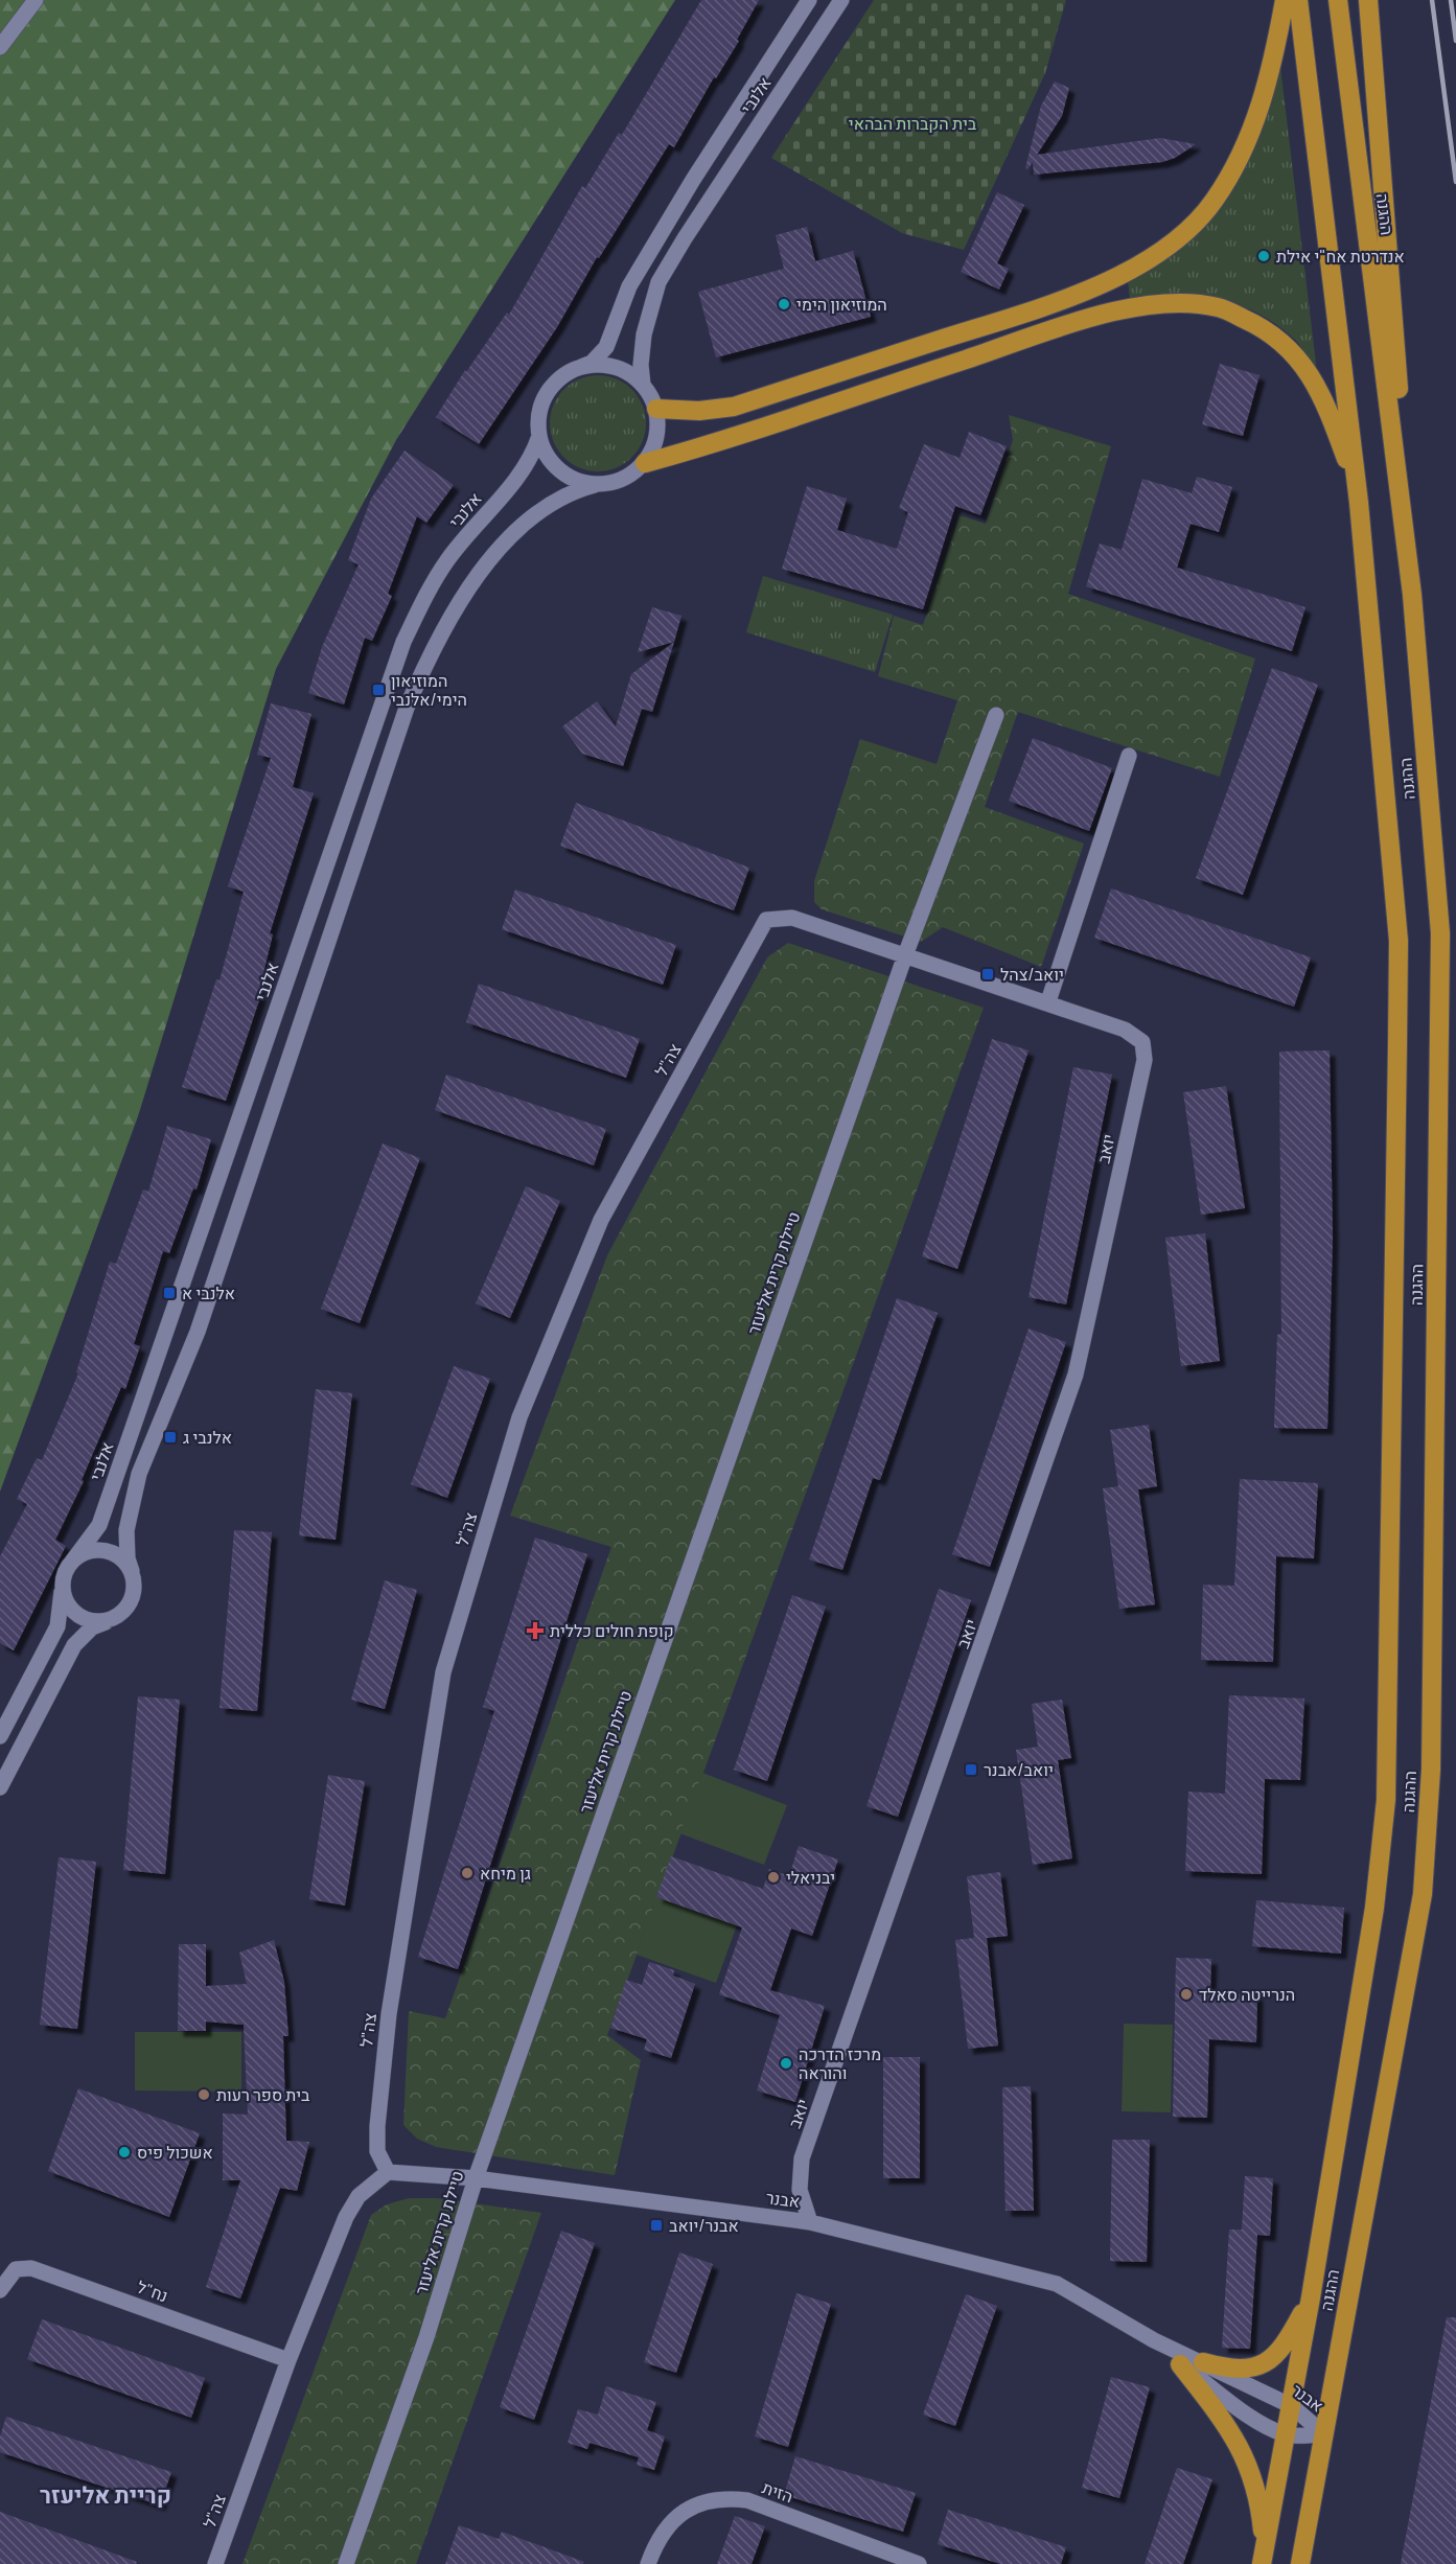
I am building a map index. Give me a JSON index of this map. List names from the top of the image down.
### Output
{
  "streets": {
    "highway": ["ההגנה"],
    "street": [
      "אלנבי",
      "צה\"ל",
      "יואב",
      "טיילת קרית אליעזר",
      "אבנר",
      "נח\"ל",
      "הזית"
    ]
  },
  "crossings": [
    ["ההגנה", "אבנר"],
    ["צה\"ל", "יואב"],
    ["צה\"ל", "טיילת קרית אליעזר"],
    ["צה\"ל", "אבנר"],
    ["צה\"ל", "נח\"ל"],
    ["יואב", "אבנר"],
    ["טיילת קרית אליעזר", "אבנר"]
  ],
  "districts": ["קריית אליעזר"],
  "parks": ["בית הקברות הבהאי"],
  "places": {
    "other": [
      "אנדרטת אח\"י אילת",
      "המוזיאון הימי",
      "גן מיחא",
      "יבניאלי",
      "הנרייטה סאלד",
      "מרכז הדרכה והוראה",
      "בית ספר רעות",
      "אשכול פיס"
    ],
    "transit": [
      "המוזיאון הימי/אלנבי",
      "יואב/צהל",
      "אלנבי א",
      "אלנבי ג",
      "יואב/אבנר",
      "אבנר/יואב"
    ],
    "health": ["קופת חולים כללית"]
  }
}
